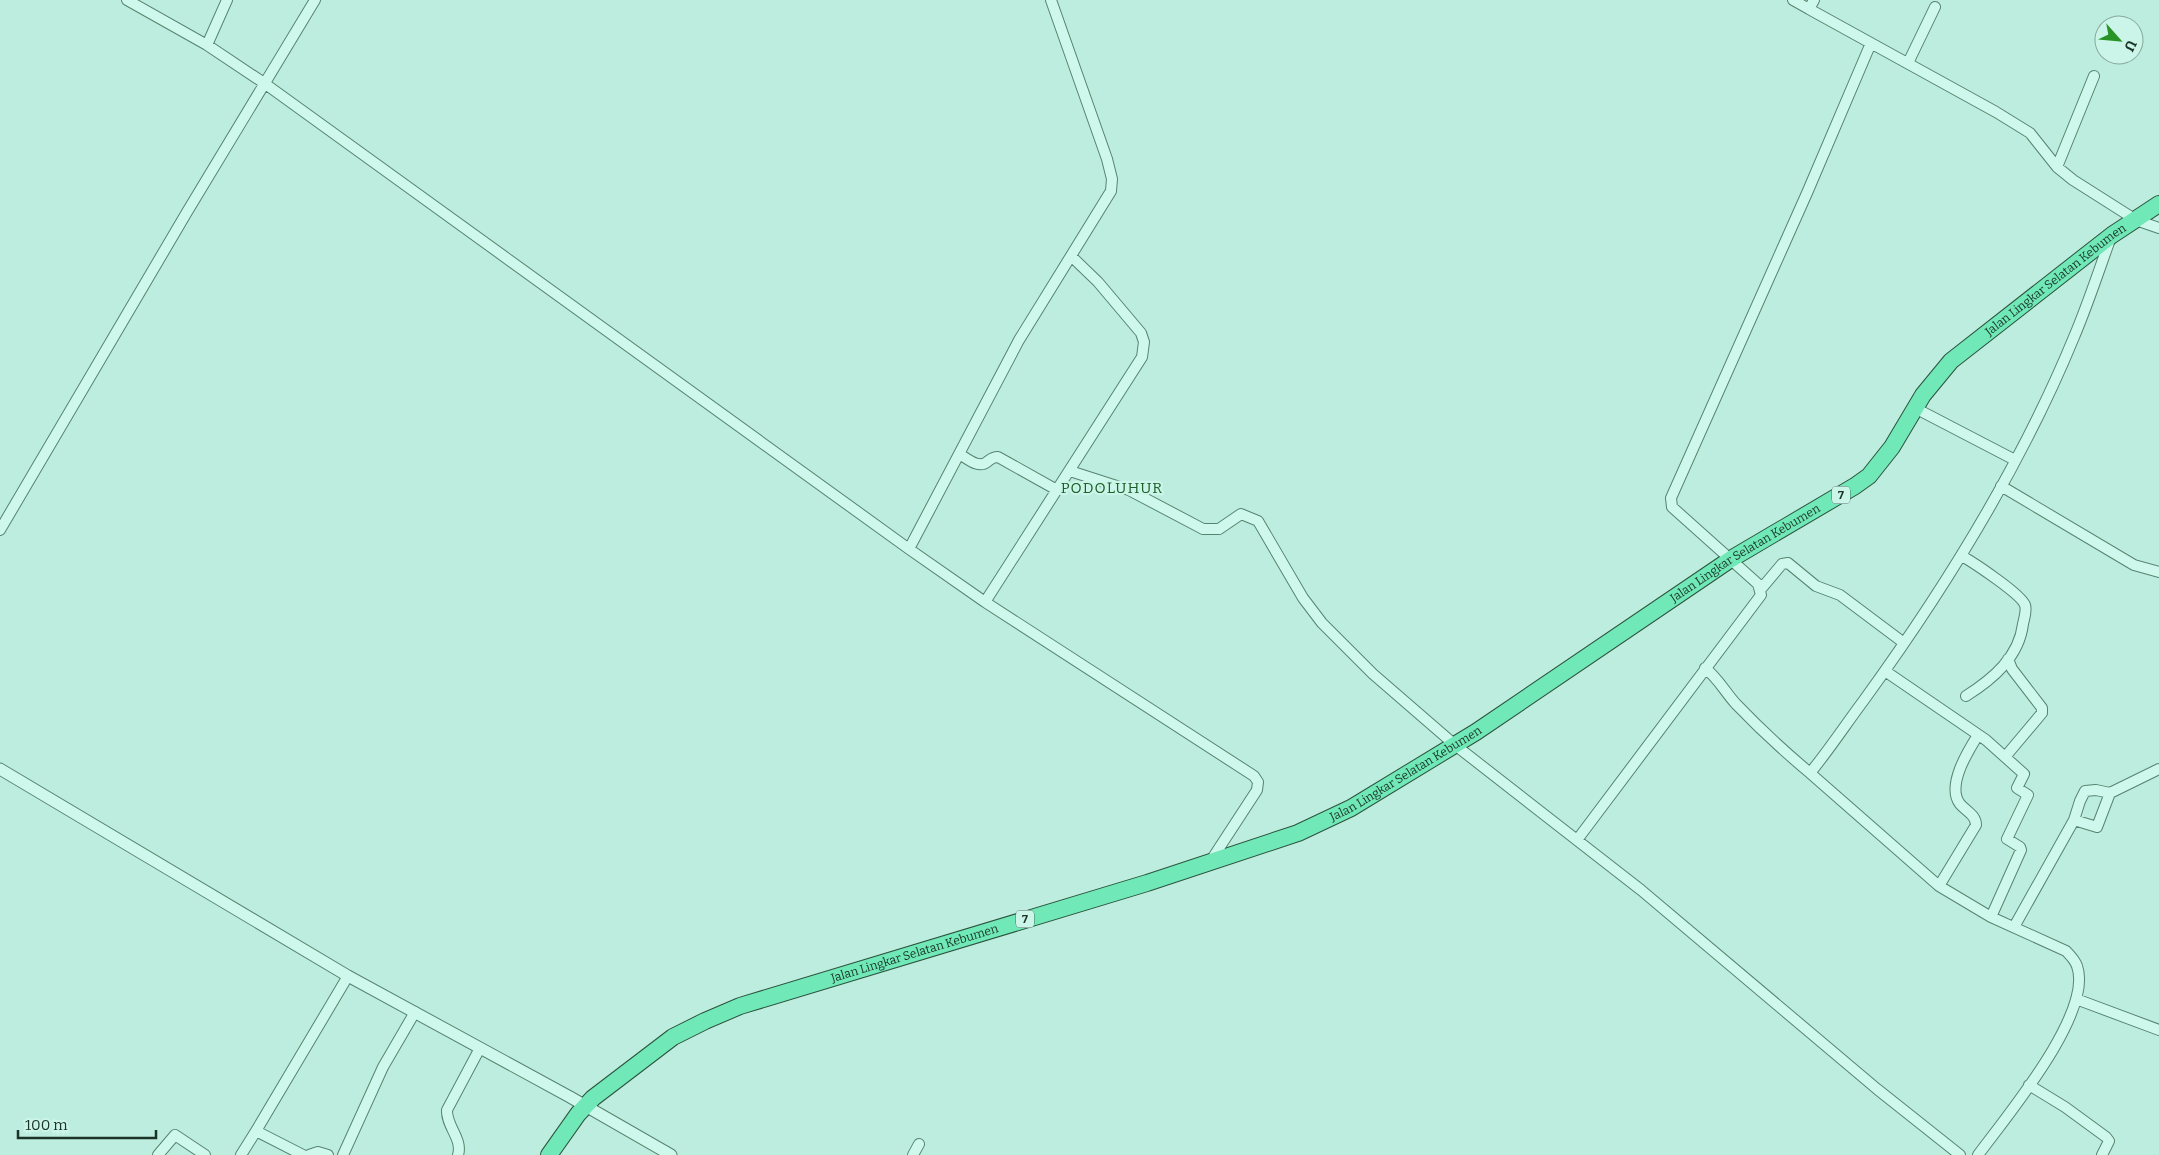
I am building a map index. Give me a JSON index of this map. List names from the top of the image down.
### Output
{
  "streets": {
    "highway": ["Jalan Lingkar Selatan Kebumen", "7"]
  },
  "districts": ["PODOLUHUR"],
  "scale_bar": "100 m",
  "north": "bottom right"
}
